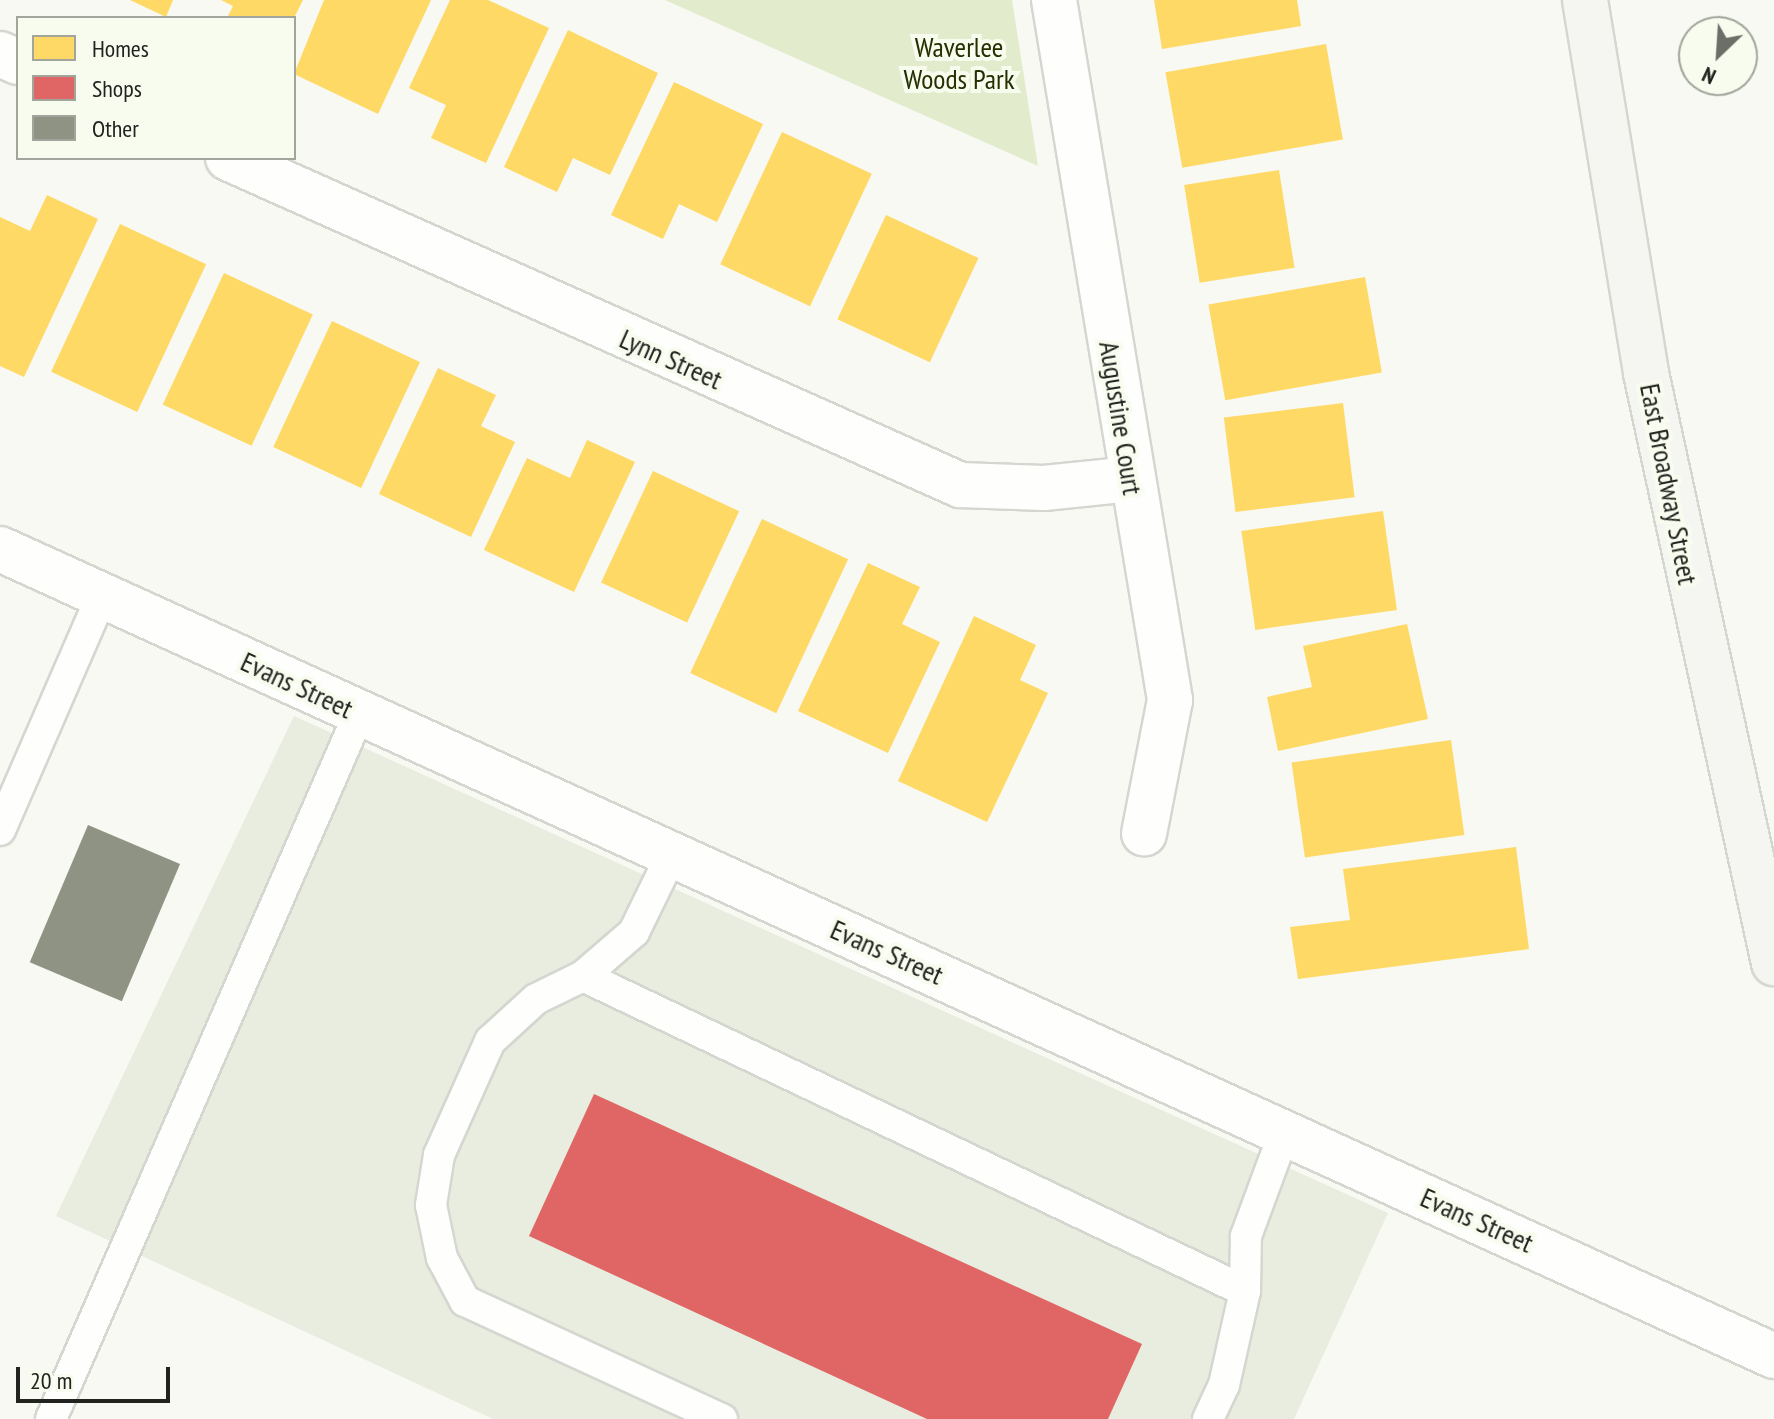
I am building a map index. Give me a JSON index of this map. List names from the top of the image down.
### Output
{
  "streets": {
    "main road": ["East Broadway Street"],
    "street": ["Lynn Street", "Augustine Court", "Evans Street"]
  },
  "crossings": [
    ["Lynn Street", "Augustine Court"]
  ],
  "parks": ["Waverlee Woods Park"],
  "legend": ["Homes", "Shops", "Other"],
  "scale_bar": "20 m",
  "north": "bottom left"
}
